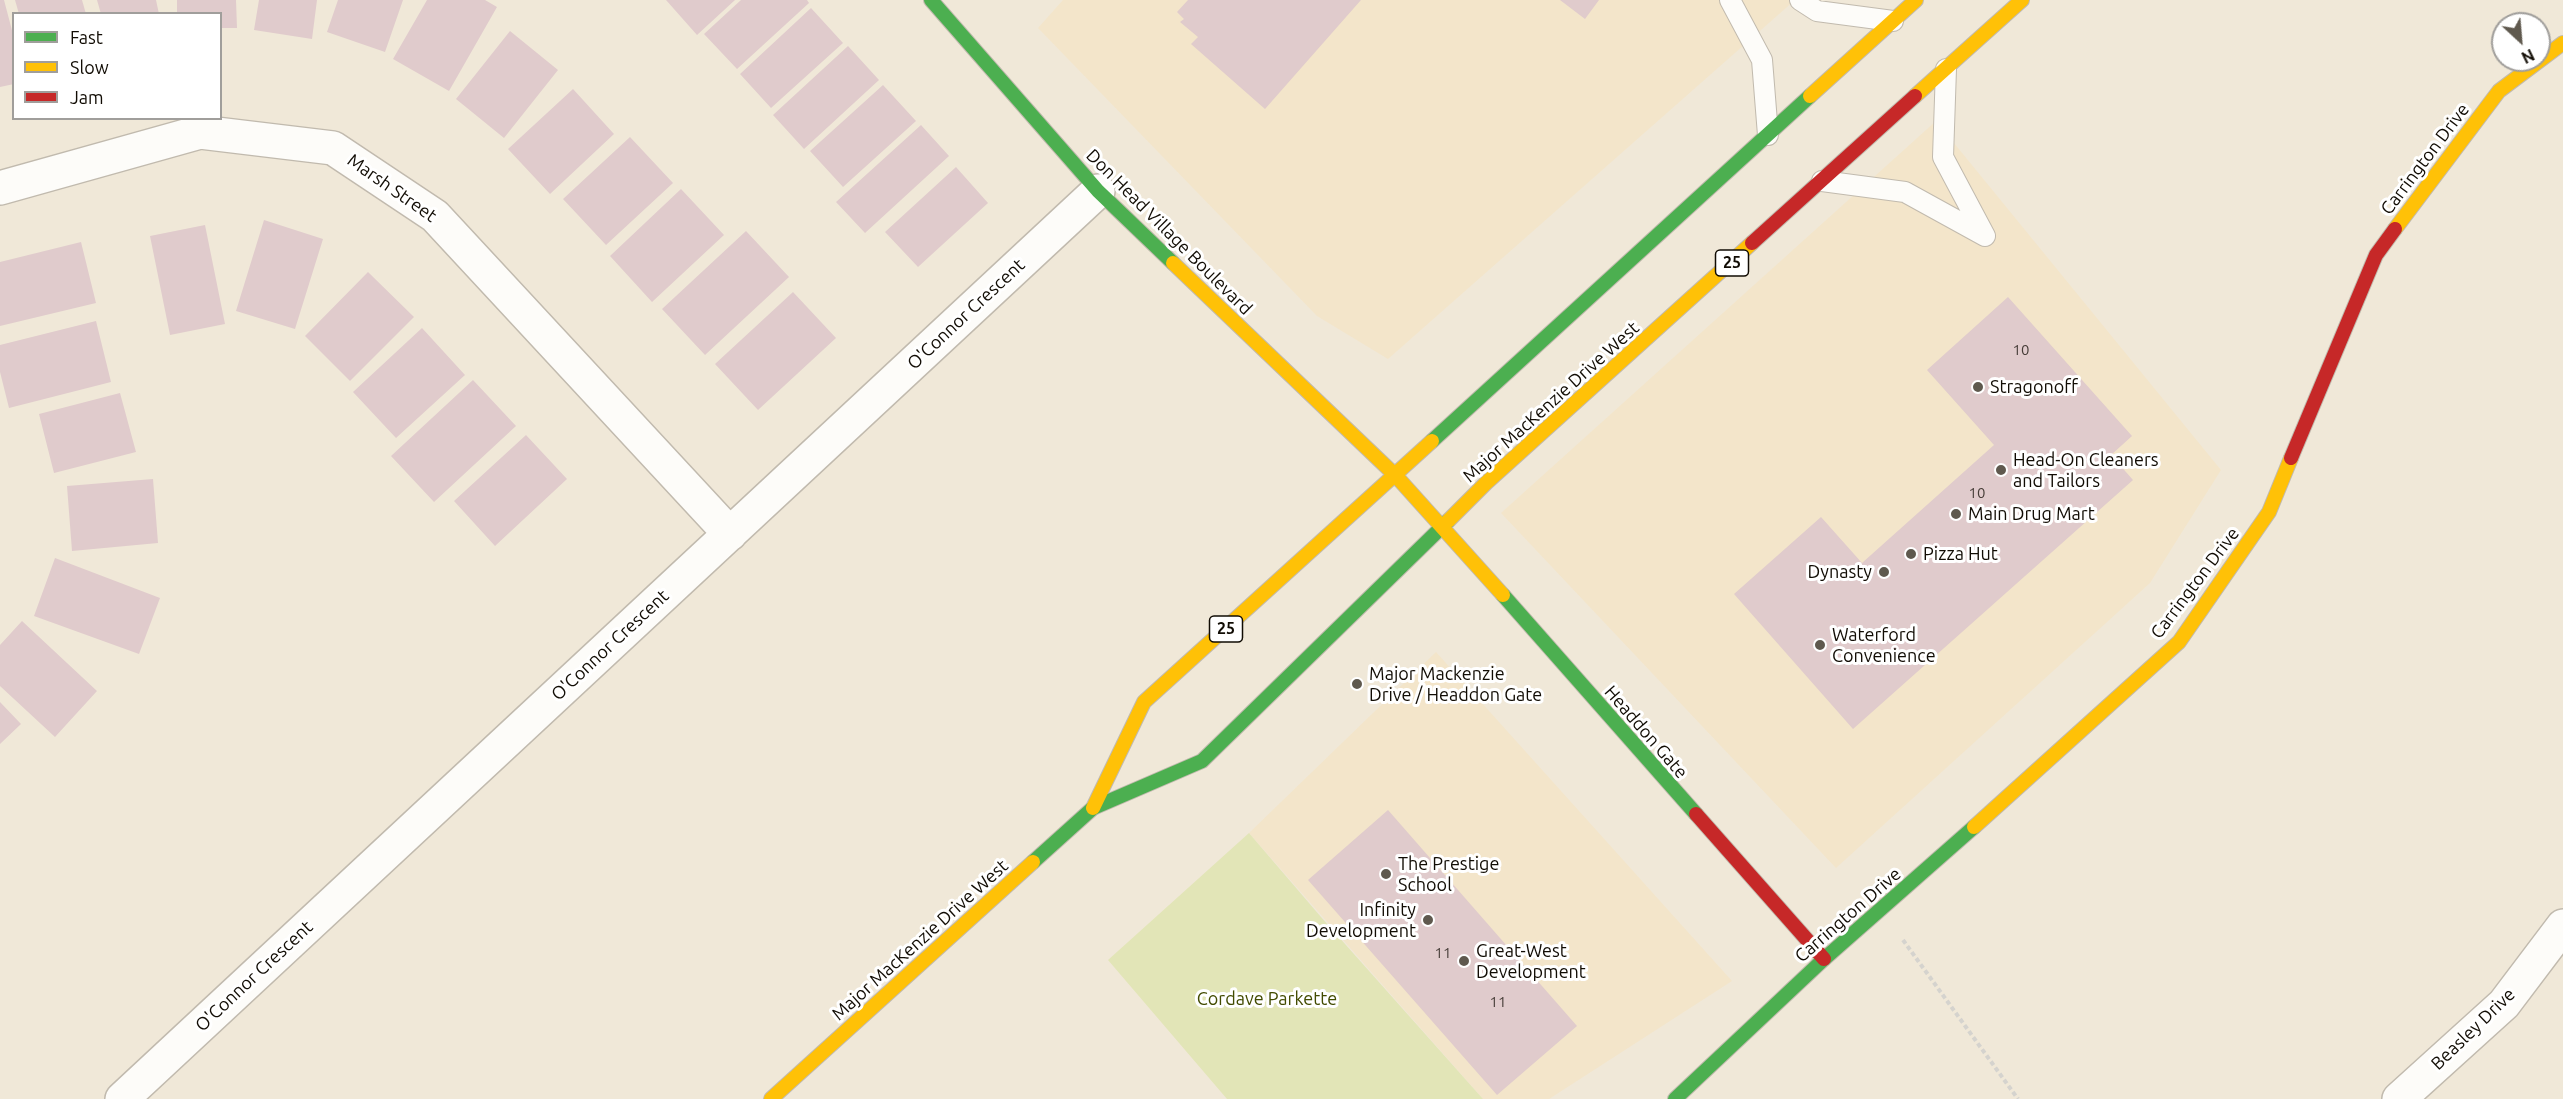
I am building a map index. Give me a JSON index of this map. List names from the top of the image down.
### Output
{
  "streets": {
    "main road": [
      "Carrington Drive",
      "Don Head Village Boulevard",
      "25",
      "Major MacKenzie Drive West",
      "Headdon Gate"
    ],
    "street": ["Marsh Street", "O'Connor Crescent", "Beasley Drive"]
  },
  "crossings": [
    ["Carrington Drive", "Headdon Gate"],
    ["Marsh Street", "O'Connor Crescent"],
    ["Don Head Village Boulevard", "O'Connor Crescent"],
    ["Don Head Village Boulevard", "Major MacKenzie Drive West"],
    ["Don Head Village Boulevard", "Headdon Gate"],
    ["Major MacKenzie Drive West", "Headdon Gate"]
  ],
  "parks": ["Cordave Parkette"],
  "places": [
    "Stragonoff",
    "Head-On Cleaners and Tailors",
    "Main Drug Mart",
    "Pizza Hut",
    "Dynasty",
    "Waterford Convenience",
    "Major Mackenzie Drive / Headdon Gate",
    "The Prestige School",
    "Infinity Development",
    "Great-West Development"
  ],
  "house_numbers": [
    "10",
    "10",
    "11",
    "11"
  ],
  "legend": ["Fast", "Slow", "Jam"],
  "north": "bottom right"
}
